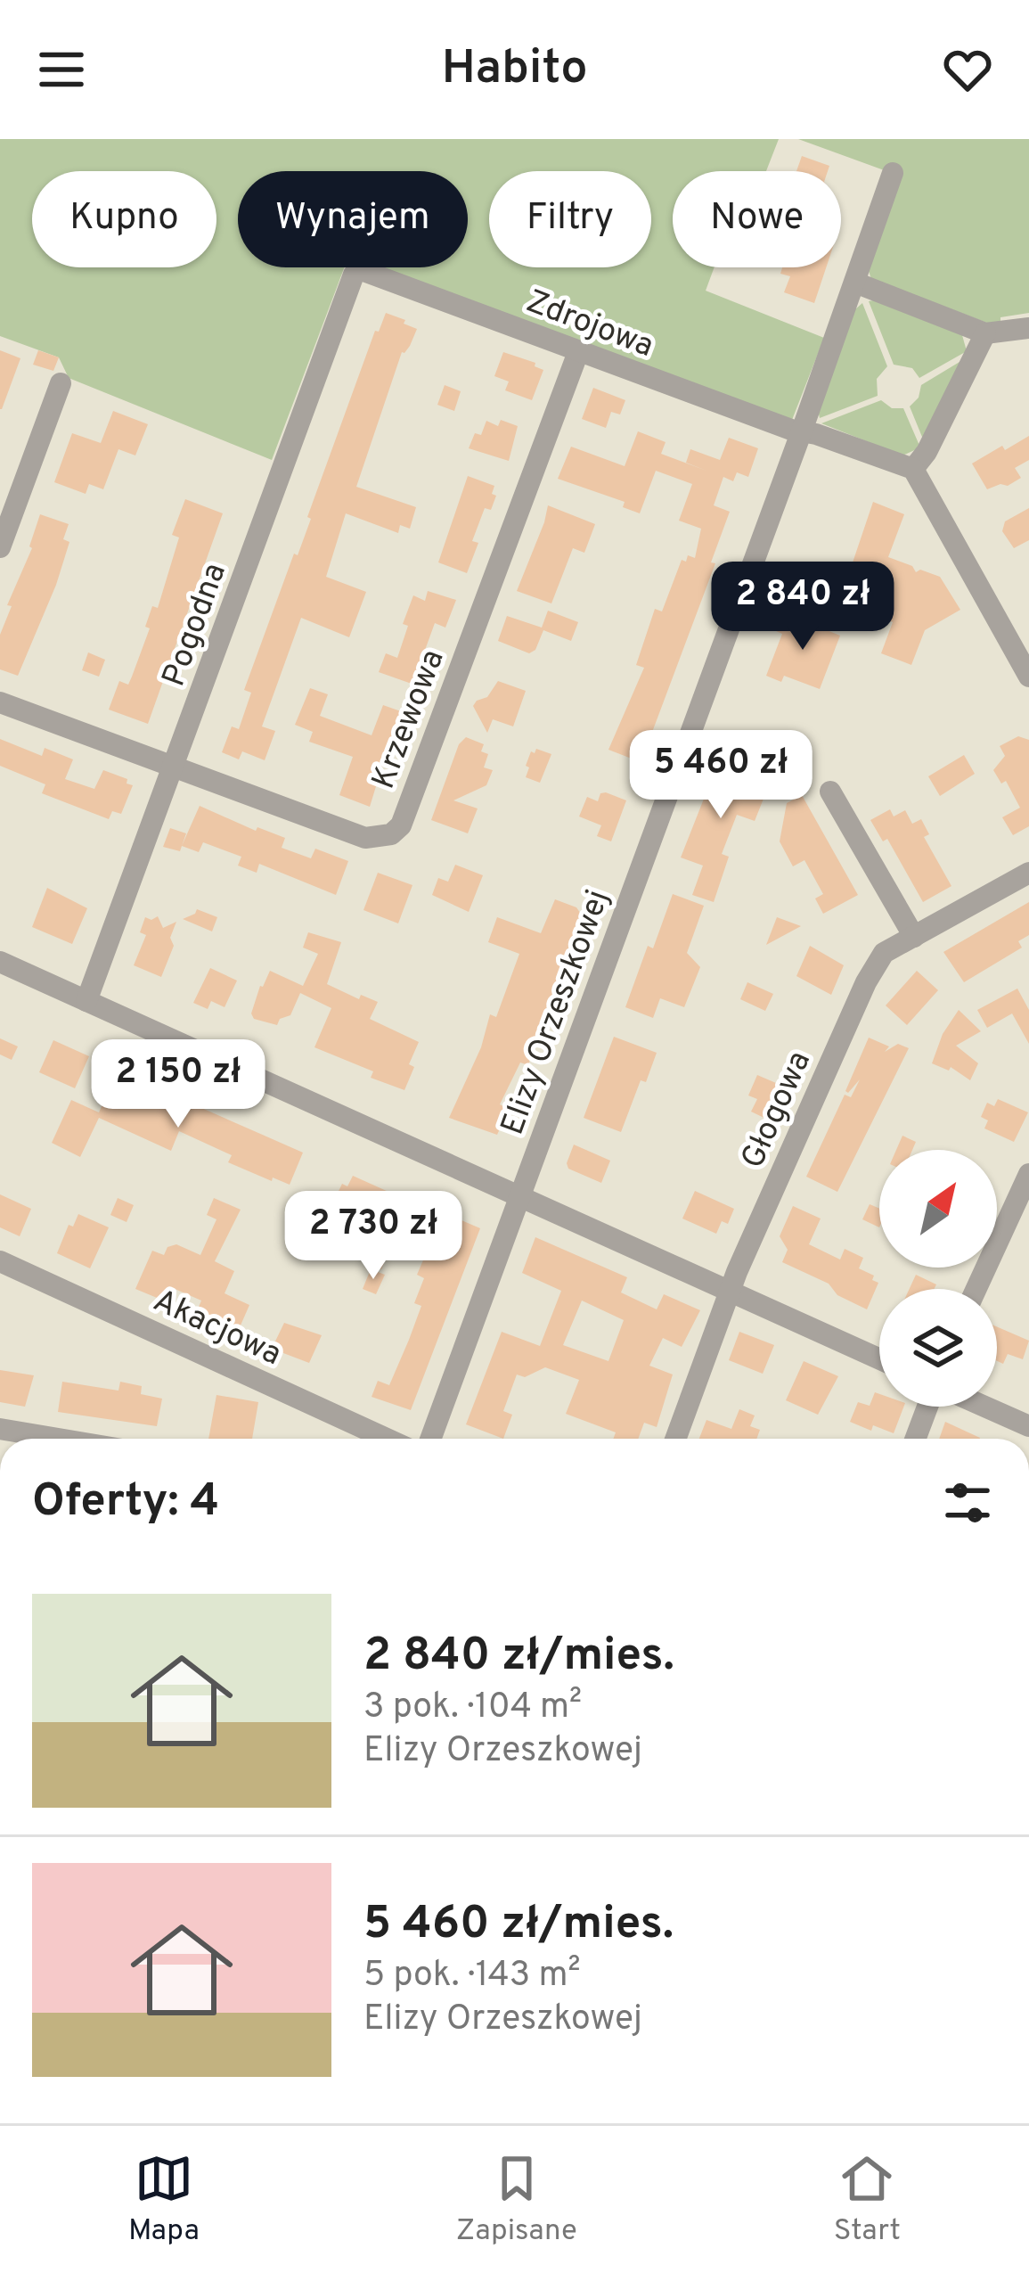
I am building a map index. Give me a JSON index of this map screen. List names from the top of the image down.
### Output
{
  "streets": {
    "street": [
      "Zdrojowa",
      "Pogodna",
      "Krzewowa",
      "Elizy Orzeszkowej",
      "Głogowa",
      "Akacjowa"
    ]
  },
  "crossings": [
    ["Zdrojowa", "Pogodna"],
    ["Zdrojowa", "Krzewowa"],
    ["Zdrojowa", "Elizy Orzeszkowej"],
    ["Pogodna", "Krzewowa"]
  ],
  "north": "top right",
  "page": {
    "header": "Habito",
    "chip": [
      "Kupno",
      "Wynajem",
      "Filtry",
      "Nowe"
    ],
    "price": [
      "2 840 zł",
      "5 460 zł",
      "2 150 zł",
      "2 730 zł"
    ],
    "heading": "Oferty: 4",
    "list": [
      {
        "name": "2 840 zł/mies.",
        "note": "3 pok. · 104 m² · Elizy Orzeszkowej"
      },
      {
        "name": "5 460 zł/mies.",
        "note": "5 pok. · 143 m² · Elizy Orzeszkowej"
      }
    ],
    "tabs": ["Mapa", "Zapisane", "Start"]
  }
}
